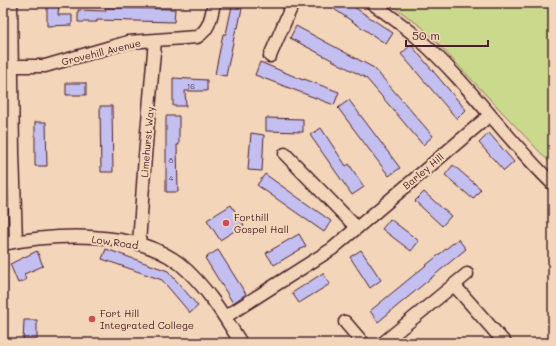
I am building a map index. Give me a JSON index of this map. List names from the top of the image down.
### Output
{
  "streets": {
    "street": [
      "Grovehill Avenue",
      "Limehurst Way",
      "Barley Hill",
      "Low Road"
    ]
  },
  "crossings": [
    ["Grovehill Avenue", "Limehurst Way"],
    ["Limehurst Way", "Low Road"],
    ["Barley Hill", "Low Road"]
  ],
  "places": ["Forthill Gospel Hall", "Fort Hill Integrated College"],
  "house_numbers": ["16", "8", "4"],
  "scale_bar": "50 m"
}
